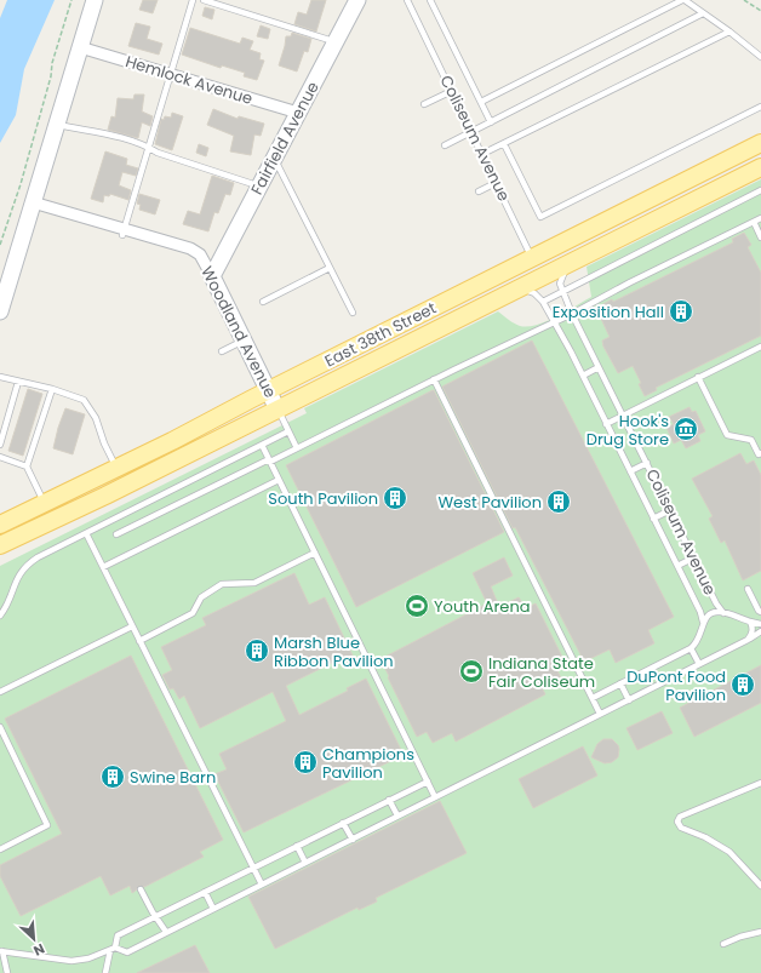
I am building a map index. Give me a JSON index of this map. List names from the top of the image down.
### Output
{
  "streets": {
    "main road": ["East 38th Street"],
    "street": [
      "Hemlock Avenue",
      "Fairfield Avenue",
      "Coliseum Avenue",
      "Woodland Avenue"
    ]
  },
  "crossings": [
    ["Hemlock Avenue", "Fairfield Avenue"],
    ["Fairfield Avenue", "Woodland Avenue"],
    ["Coliseum Avenue", "East 38th Street"],
    ["Woodland Avenue", "East 38th Street"]
  ],
  "places": {
    "building": [
      "Exposition Hall",
      "South Pavilion",
      "West Pavilion",
      "Marsh Blue Ribbon Pavilion",
      "DuPont Food Pavilion",
      "Champions Pavilion",
      "Swine Barn"
    ],
    "museum": ["Hook's Drug Store"],
    "sports": ["Youth Arena", "Indiana State Fair Coliseum"]
  },
  "north": "bottom right"
}
